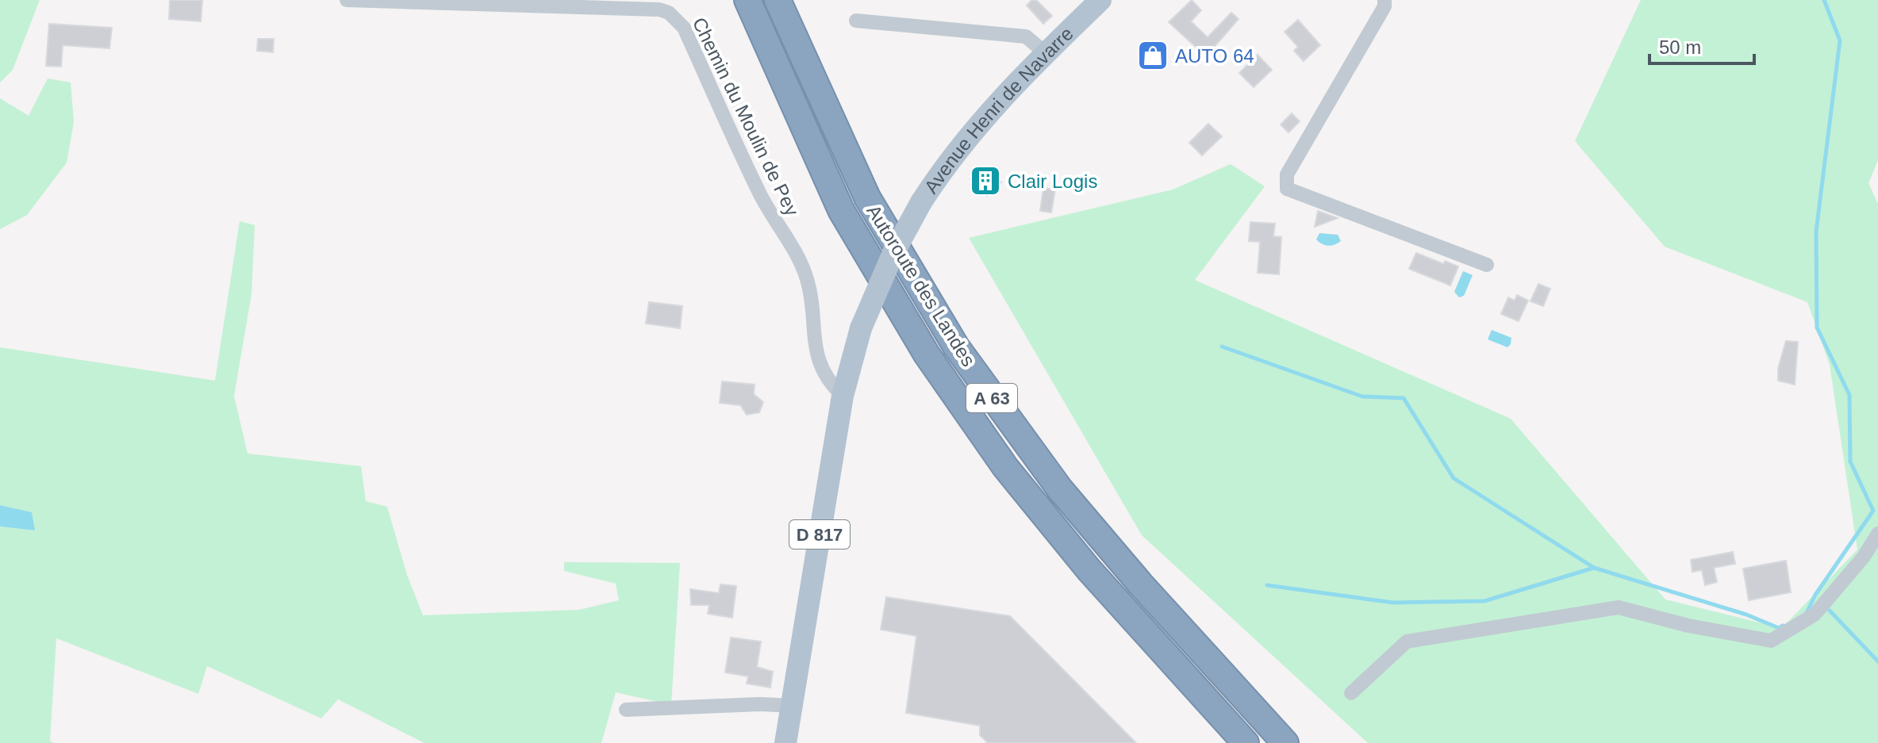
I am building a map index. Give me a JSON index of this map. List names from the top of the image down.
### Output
{
  "streets": {
    "highway": ["Autoroute des Landes", "A 63"],
    "main road": ["Avenue Henri de Navarre", "D 817"],
    "street": ["Chemin du Moulin de Pey"]
  },
  "crossings": [
    ["Avenue Henri de Navarre", "Chemin du Moulin de Pey"]
  ],
  "places": {
    "shop": ["AUTO 64"],
    "building": ["Clair Logis"]
  },
  "scale_bar": "50 m"
}
